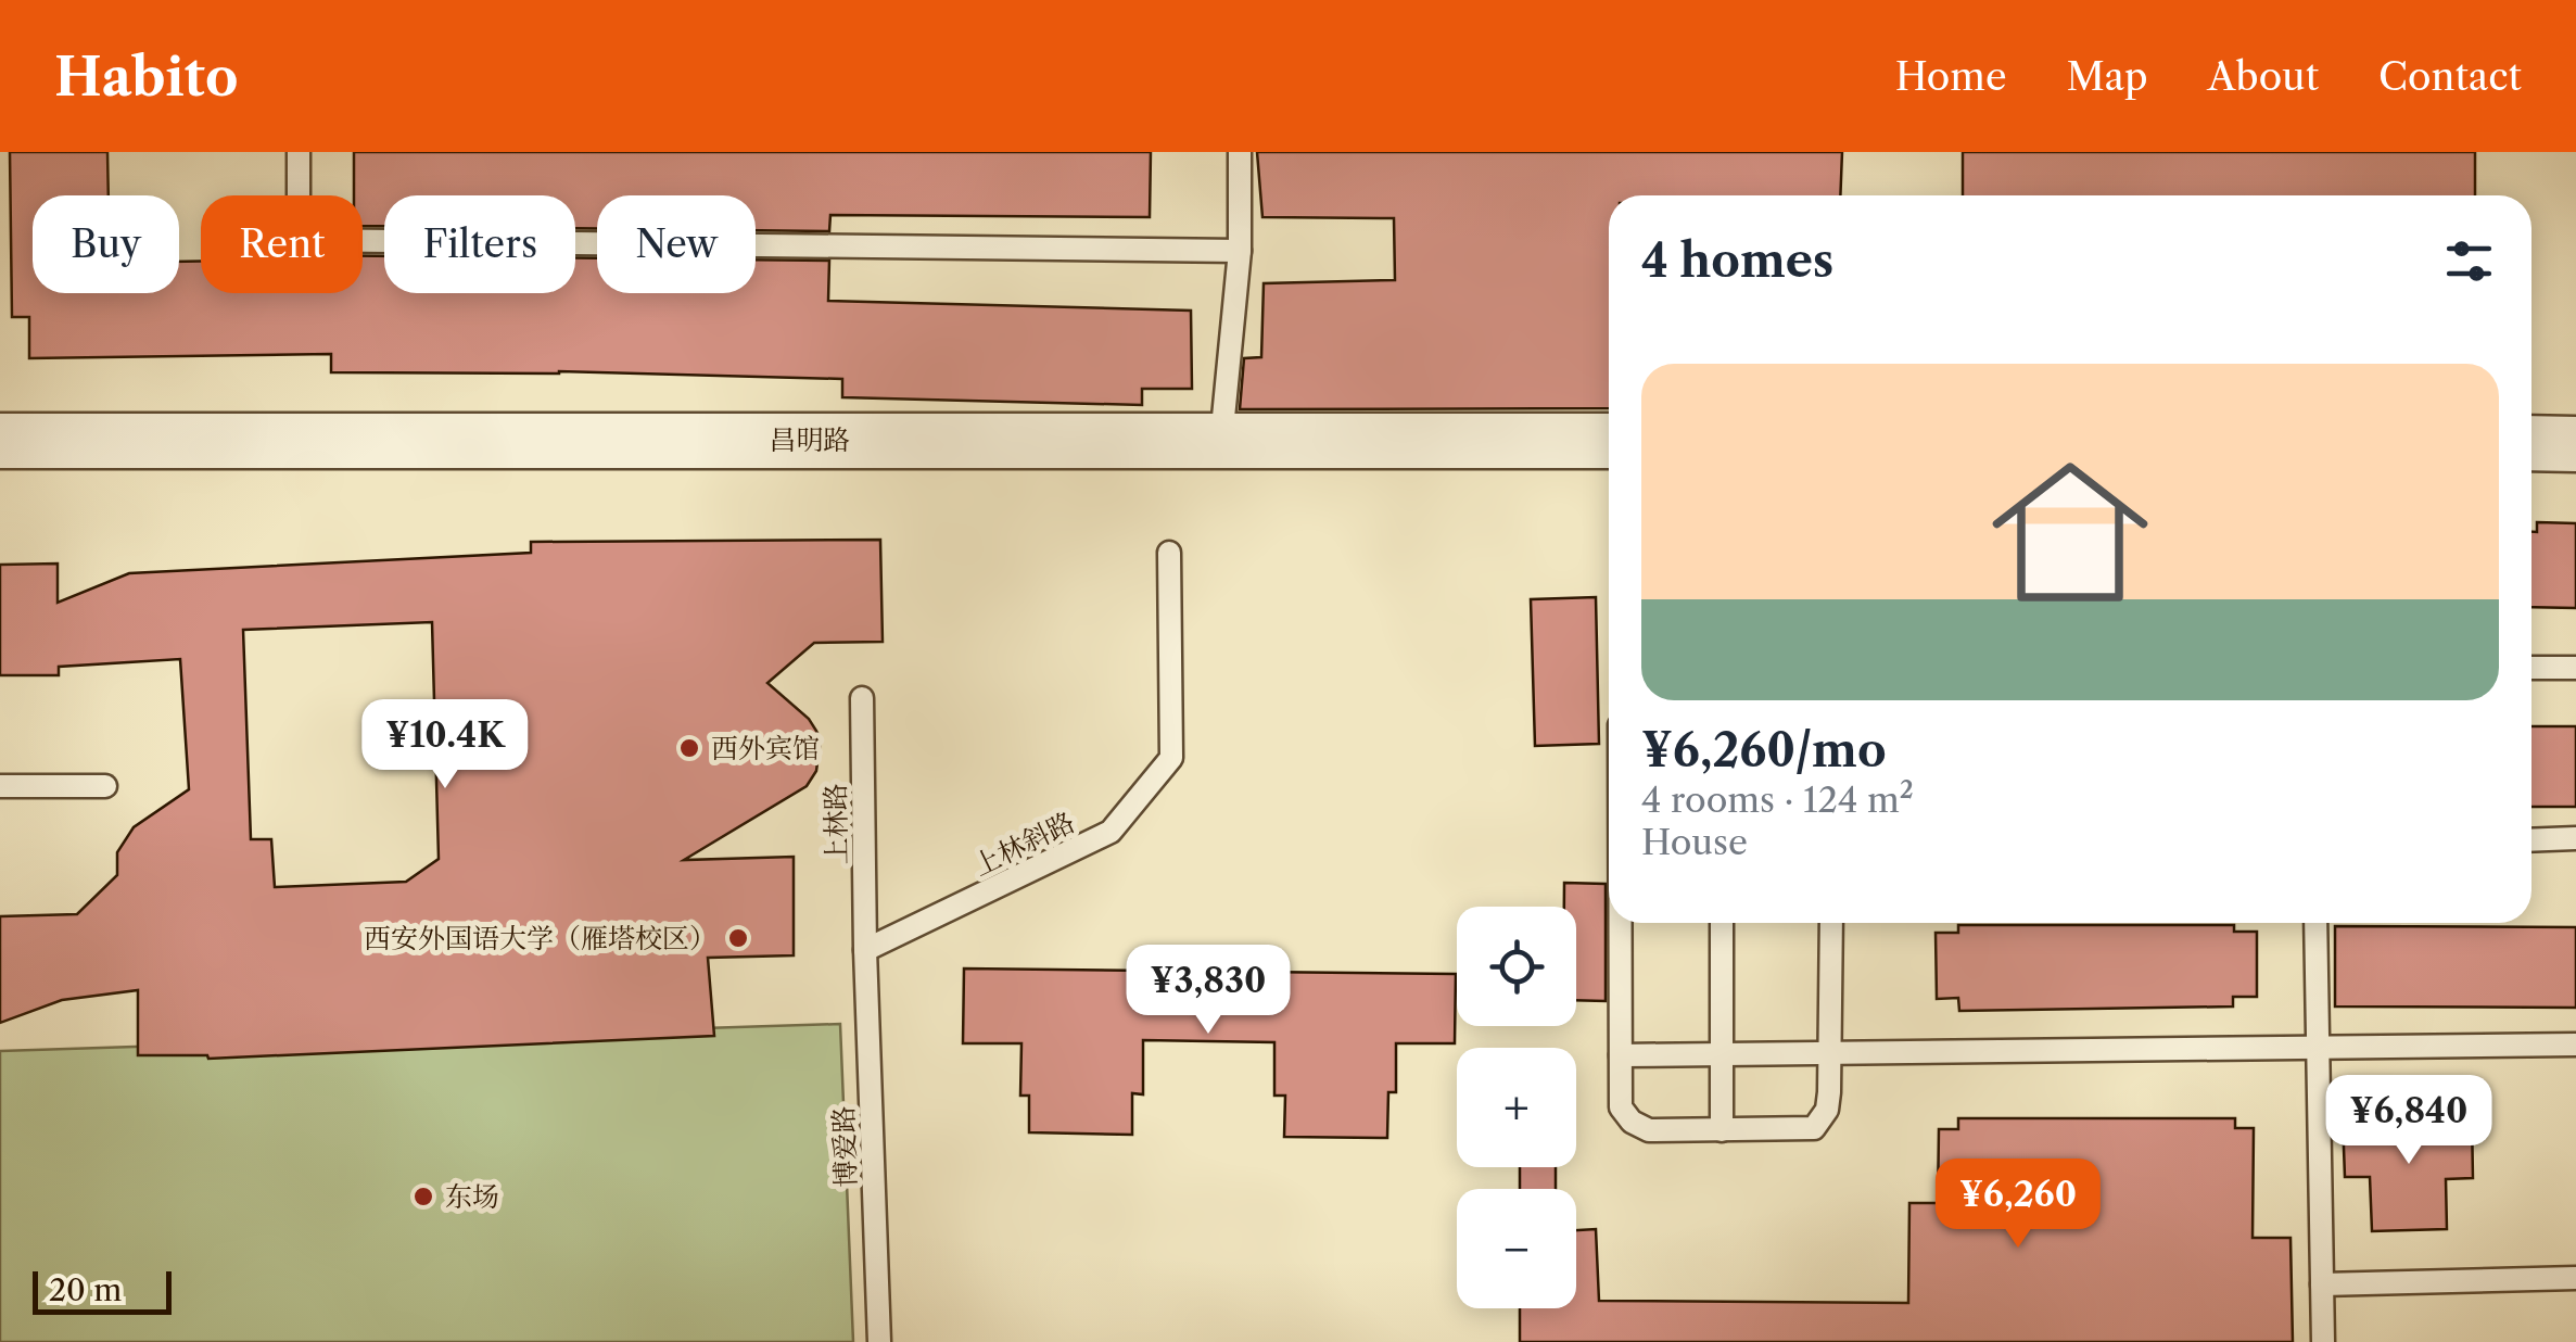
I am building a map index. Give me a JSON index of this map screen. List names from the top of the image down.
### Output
{
  "streets": {
    "street": ["昌明路"],
    "lane": ["上林路", "上林斜路", "博爱路"]
  },
  "crossings": [
    ["上林路", "上林斜路"],
    ["上林路", "博爱路"],
    ["上林斜路", "博爱路"]
  ],
  "places": ["西外宾馆", "西安外国语大学（雁塔校区）", "东场"],
  "scale_bar": "20 m",
  "page": {
    "header": "Habito",
    "nav": [
      "Home",
      "Map",
      "About",
      "Contact"
    ],
    "chip": [
      "Buy",
      "Rent",
      "Filters",
      "New"
    ],
    "heading": "4 homes",
    "list": [
      {
        "name": "¥6,260/mo",
        "note": "4 rooms · 124 m² · House"
      }
    ],
    "price": [
      "¥10.4K",
      "¥3,830",
      "¥6,840",
      "¥6,260"
    ],
    "map_buttons": ["+", "−"],
    "scale": "20 m"
  }
}
